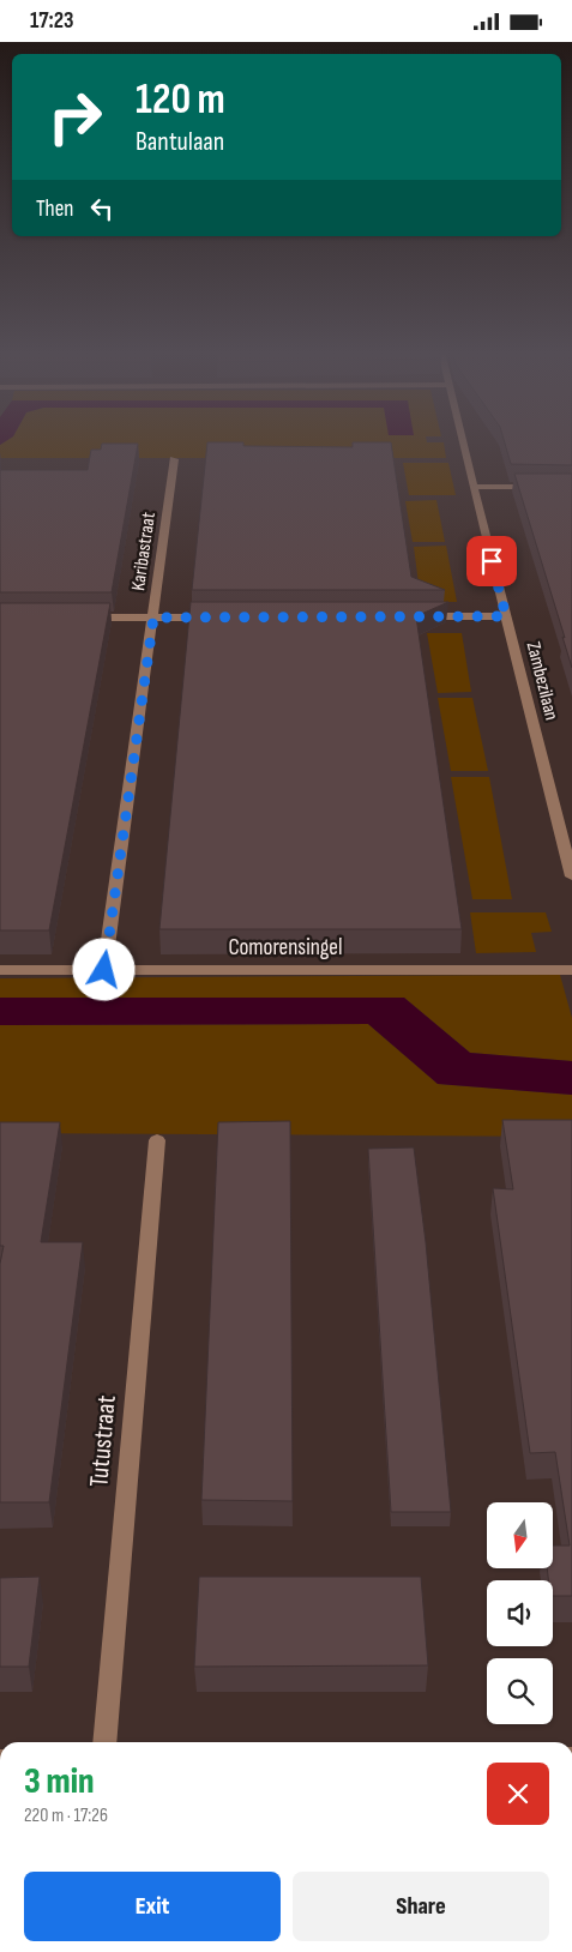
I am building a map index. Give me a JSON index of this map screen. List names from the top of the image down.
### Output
{
  "streets": {
    "street": [
      "Karibastraat",
      "Zambezilaan",
      "Comorensingel",
      "Tutustraat"
    ]
  },
  "crossings": [
    ["Karibastraat", "Comorensingel"]
  ],
  "north": "bottom",
  "page": {
    "status": "17:23",
    "turn": ["120 m", "Bantulaan"],
    "then": "Then",
    "heading": ["3 min", "220 m · 17:26"],
    "buttons": ["Exit", "Share"]
  }
}
